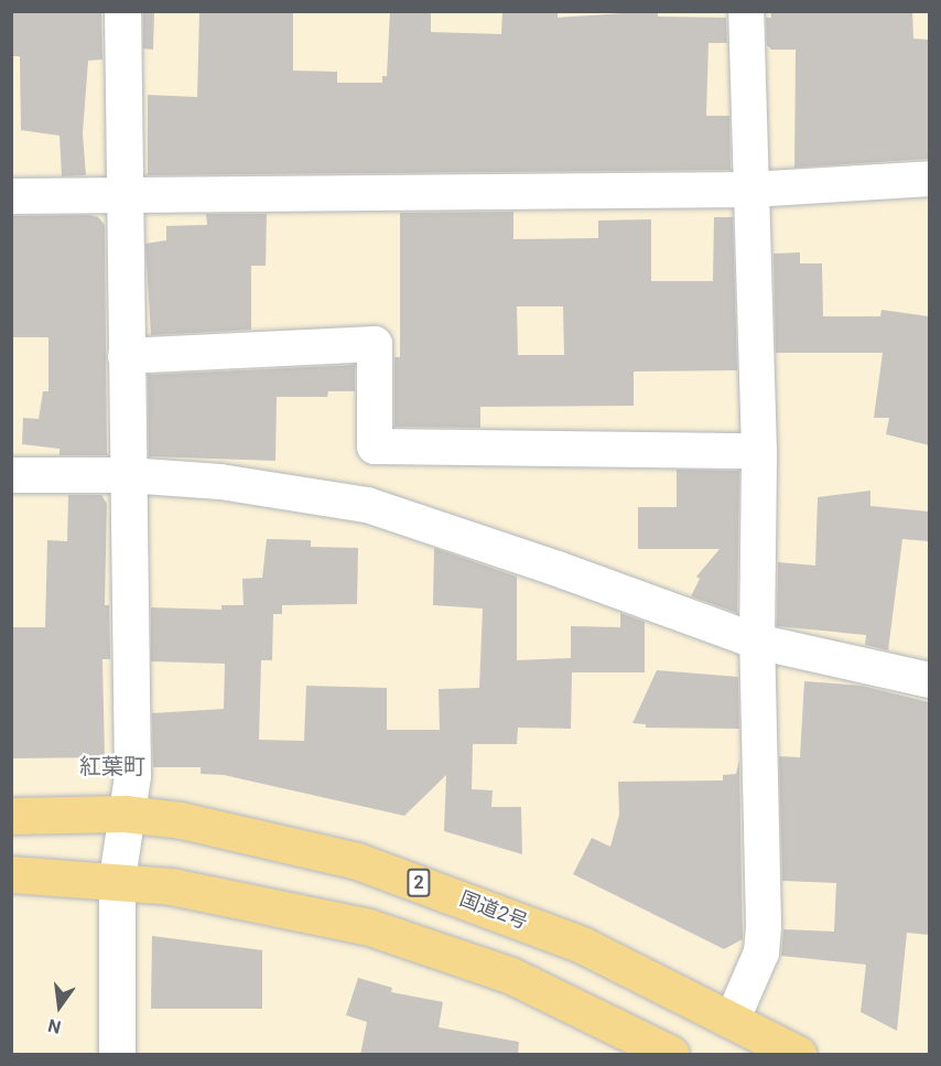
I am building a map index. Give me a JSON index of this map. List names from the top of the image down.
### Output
{
  "streets": {
    "highway": ["2", "国道2号"]
  },
  "districts": ["紅葉町"],
  "north": "bottom"
}
